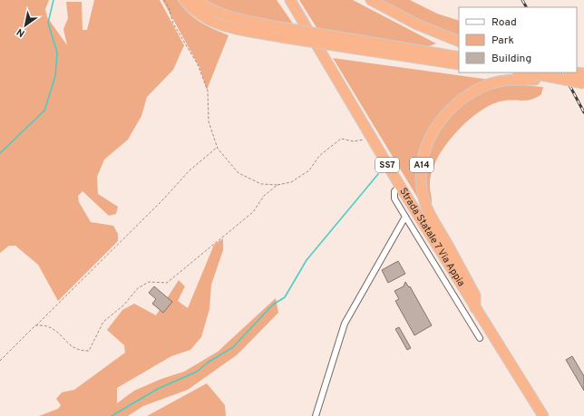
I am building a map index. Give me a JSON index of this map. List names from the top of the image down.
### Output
{
  "streets": {
    "highway": ["SS7", "A14", "Strada Statale 7 Via Appia"]
  },
  "crossings": [
    ["SS7", "Strada Statale 7 Via Appia"],
    ["A14", "Strada Statale 7 Via Appia"]
  ],
  "legend": ["Road", "Park", "Building"],
  "north": "bottom left"
}
